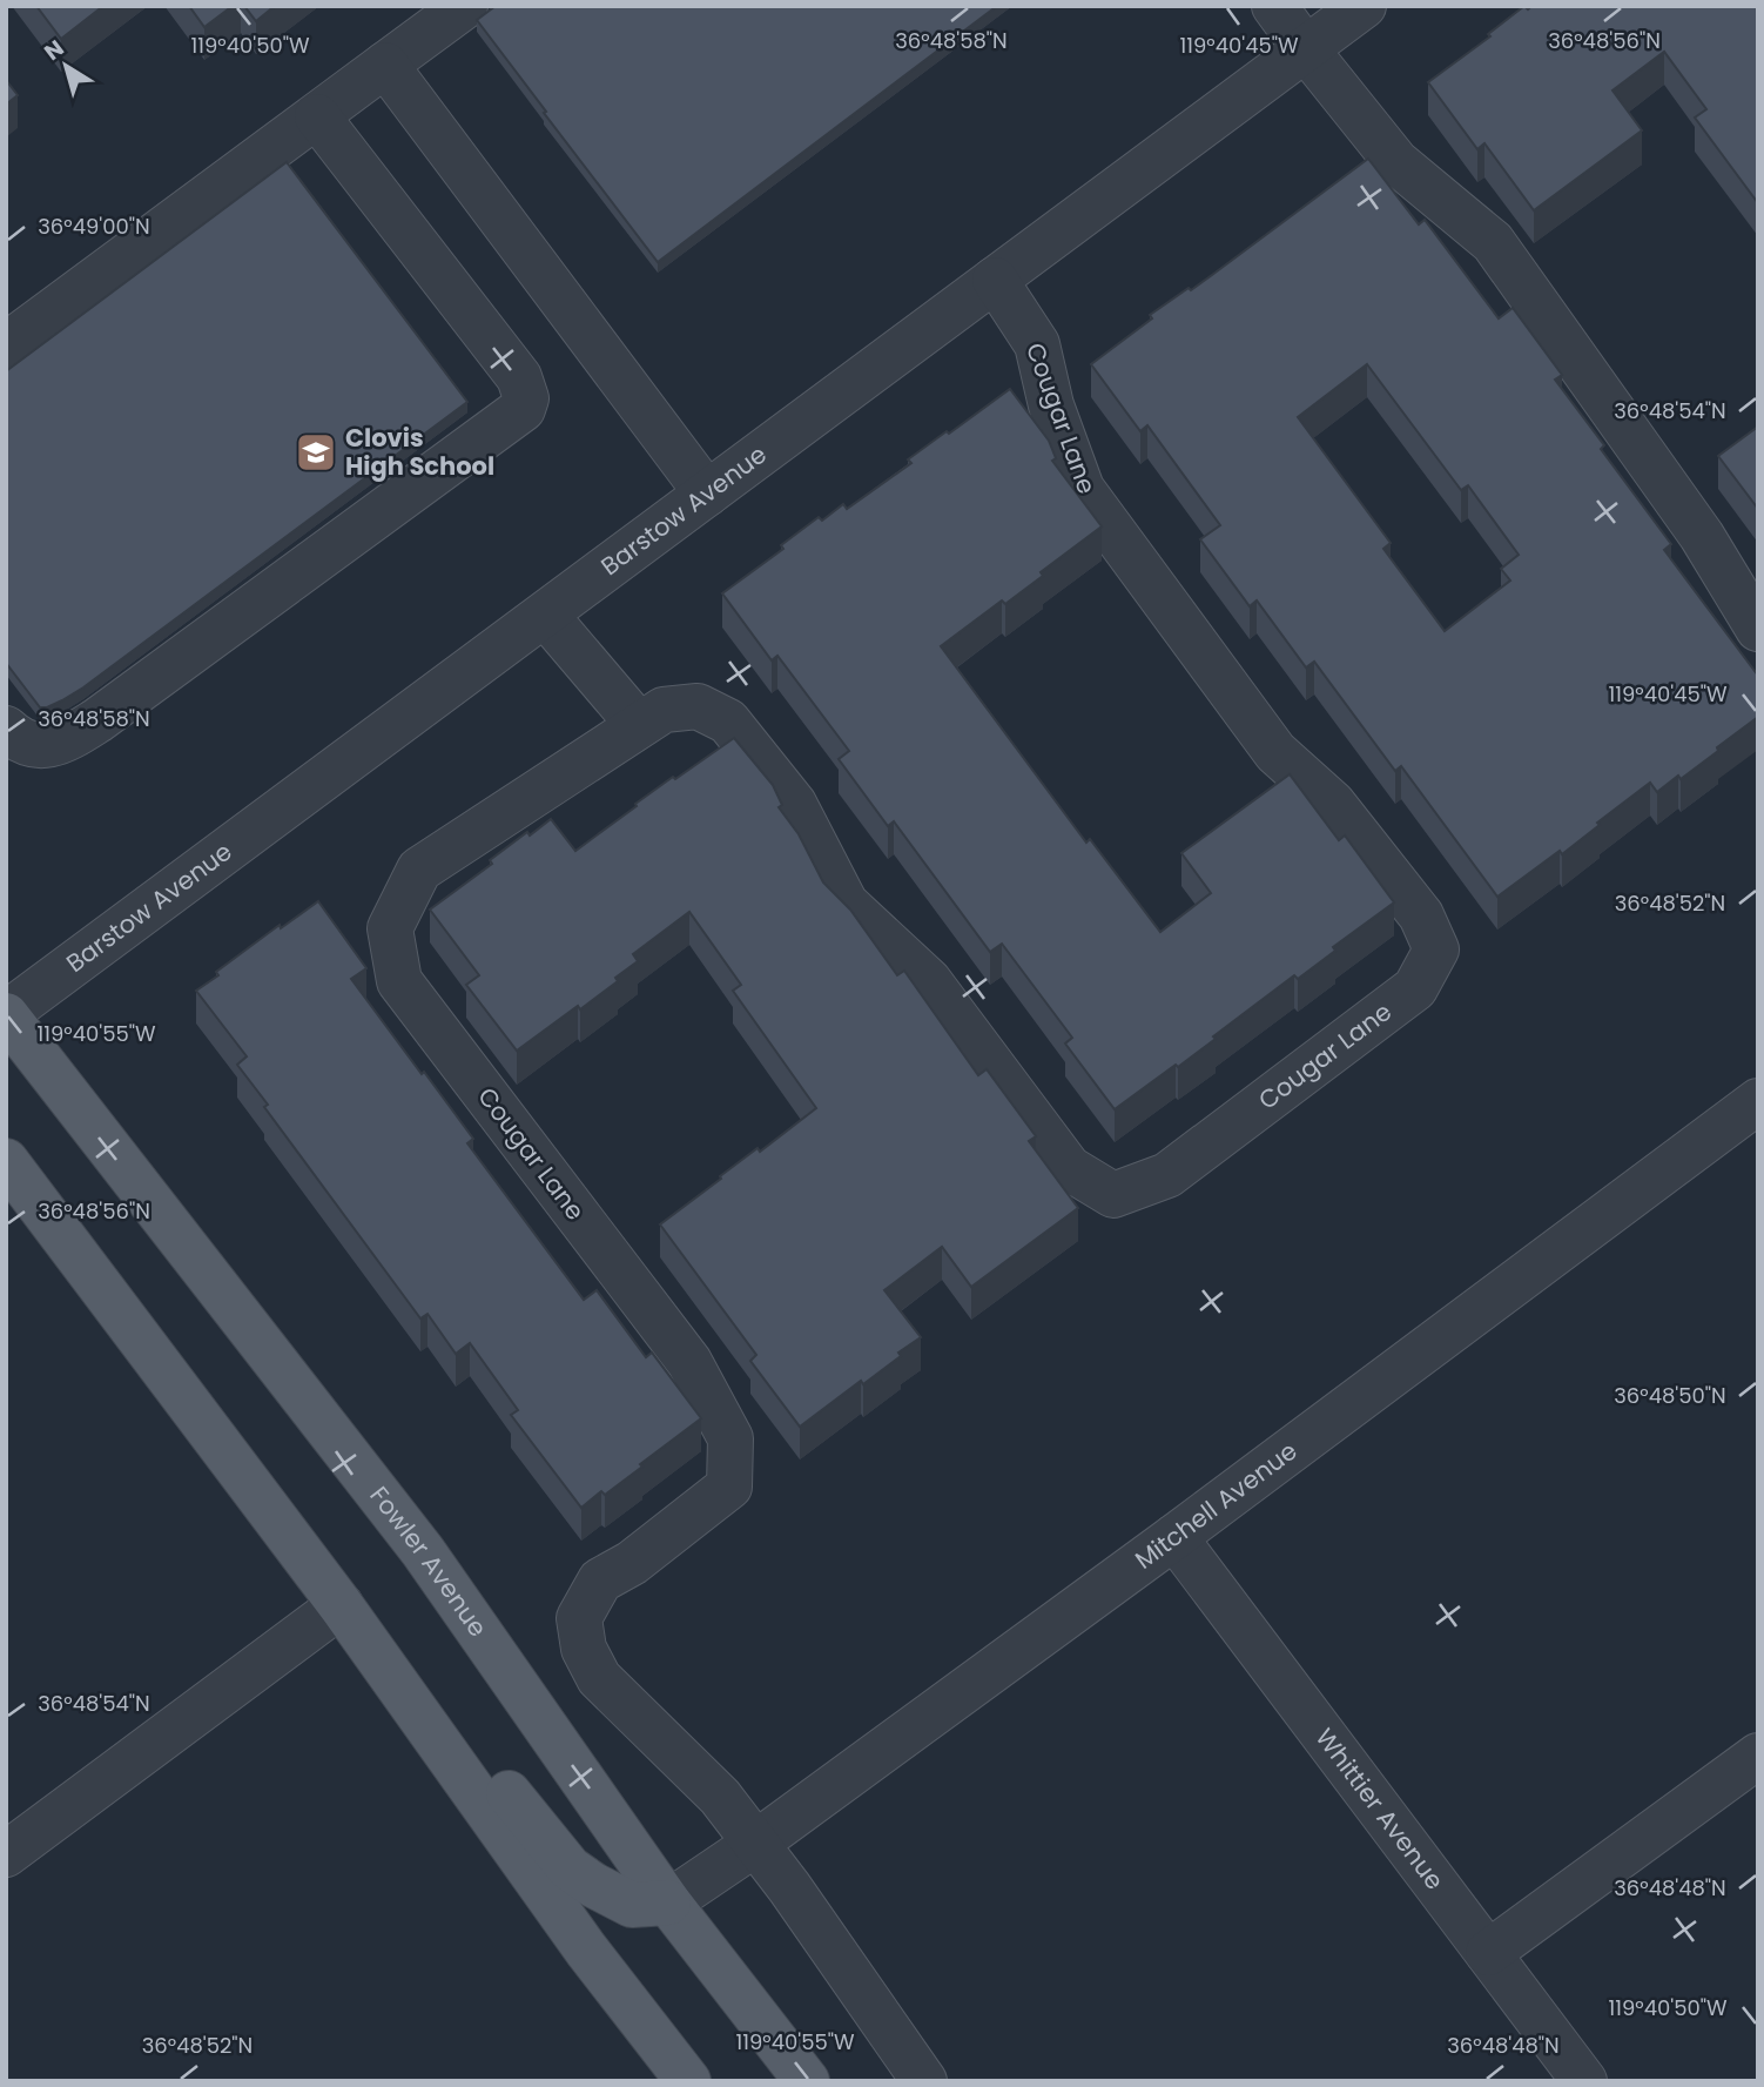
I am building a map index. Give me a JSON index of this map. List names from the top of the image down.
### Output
{
  "streets": {
    "main road": ["Fowler Avenue"],
    "street": [
      "Cougar Lane",
      "Barstow Avenue",
      "Mitchell Avenue",
      "Whittier Avenue"
    ]
  },
  "crossings": [
    ["Cougar Lane", "Barstow Avenue"],
    ["Cougar Lane", "Mitchell Avenue"],
    ["Barstow Avenue", "Fowler Avenue"],
    ["Mitchell Avenue", "Fowler Avenue"],
    ["Mitchell Avenue", "Whittier Avenue"]
  ],
  "places": {
    "school or university": ["Clovis High School"]
  },
  "north": "top left",
  "coordinates": [
    "36°48'58\"N",
    "36°48'56\"N",
    "119°40'50\"W",
    "119°40'45\"W",
    "36°49'00\"N",
    "36°48'54\"N",
    "36°48'52\"N",
    "119°40'55\"W",
    "36°48'50\"N",
    "36°48'48\"N"
  ]
}
